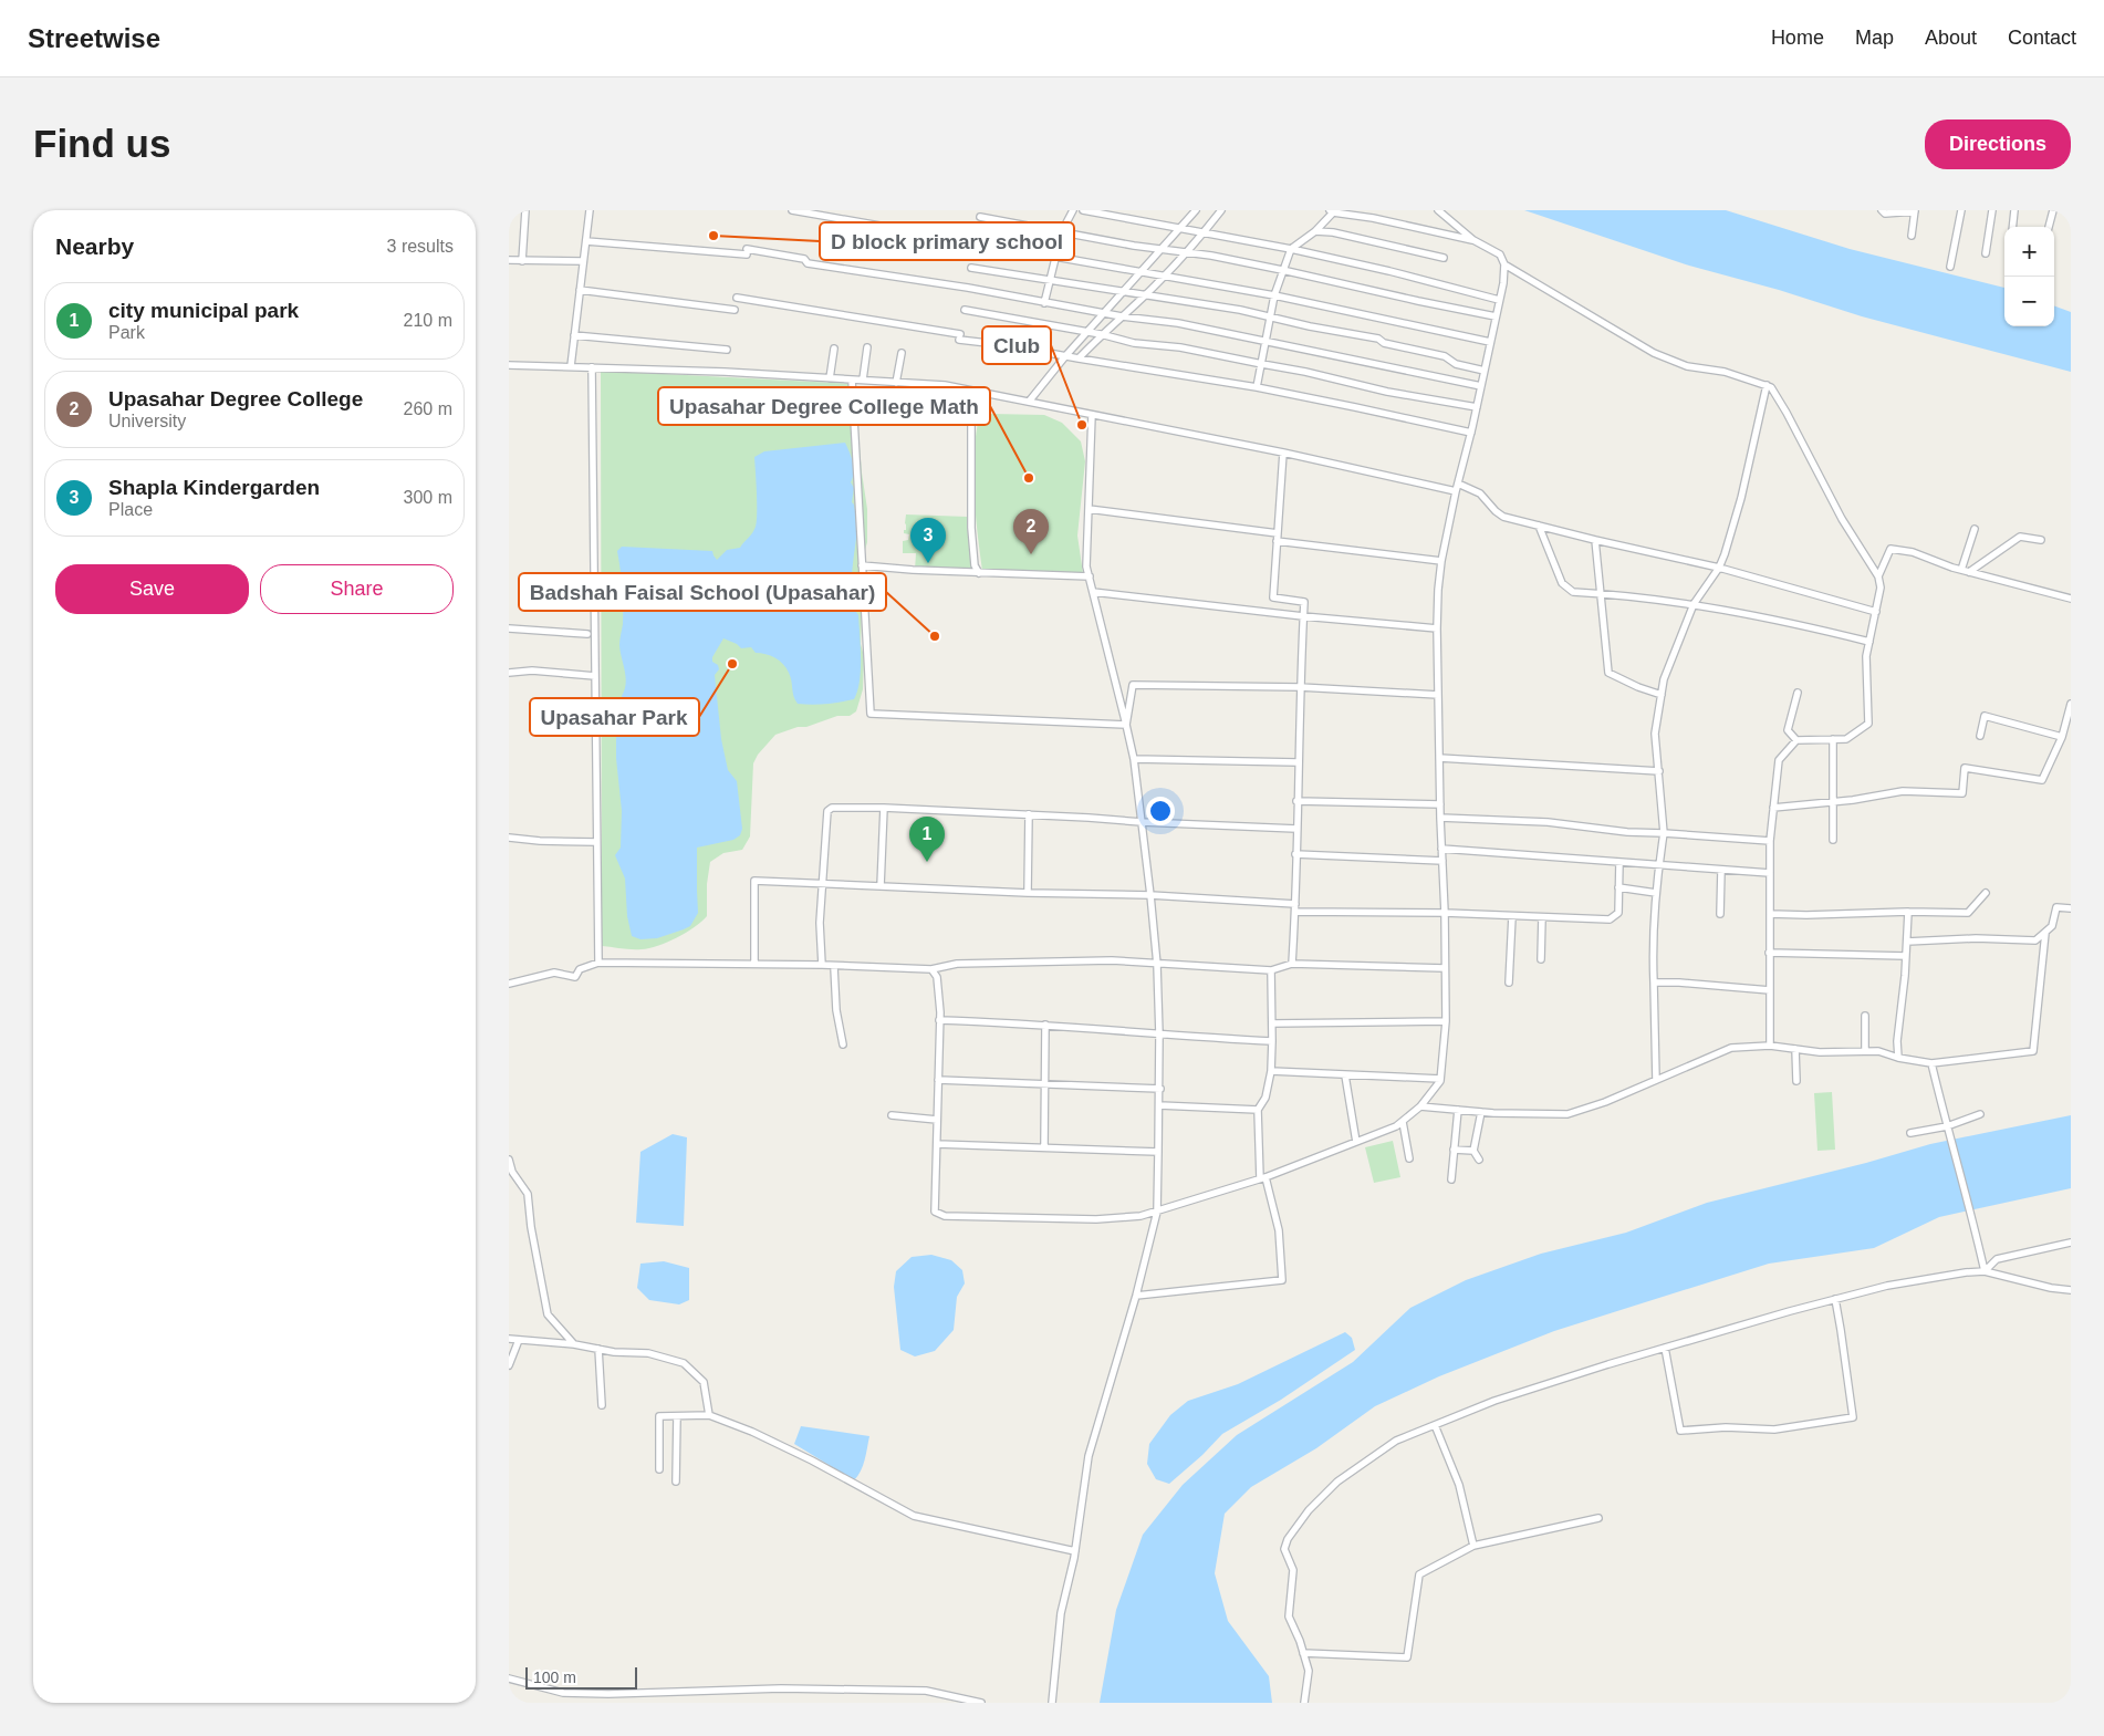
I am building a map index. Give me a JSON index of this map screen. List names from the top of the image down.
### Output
{
  "places": [
    "D block primary school",
    "Club",
    "Upasahar Degree College Math",
    "Badshah Faisal School (Upasahar)",
    "Upasahar Park"
  ],
  "scale_bar": "100 m",
  "page": {
    "header": "Streetwise",
    "nav": [
      "Home",
      "Map",
      "About",
      "Contact"
    ],
    "buttons": [
      "Directions",
      ["Save", "Share"]
    ],
    "title": "Find us",
    "heading": ["Nearby", "3 results"],
    "map_buttons": ["+", "−"],
    "list": [
      {
        "mark": "1",
        "name": "city municipal park",
        "note": "Park",
        "value": "210 m"
      },
      {
        "mark": "2",
        "name": "Upasahar Degree College",
        "note": "University",
        "value": "260 m"
      },
      {
        "mark": "3",
        "name": "Shapla Kindergarden",
        "note": "Place",
        "value": "300 m"
      }
    ],
    "pins": ["2", "3", "1"],
    "scale": "100 m"
  }
}
